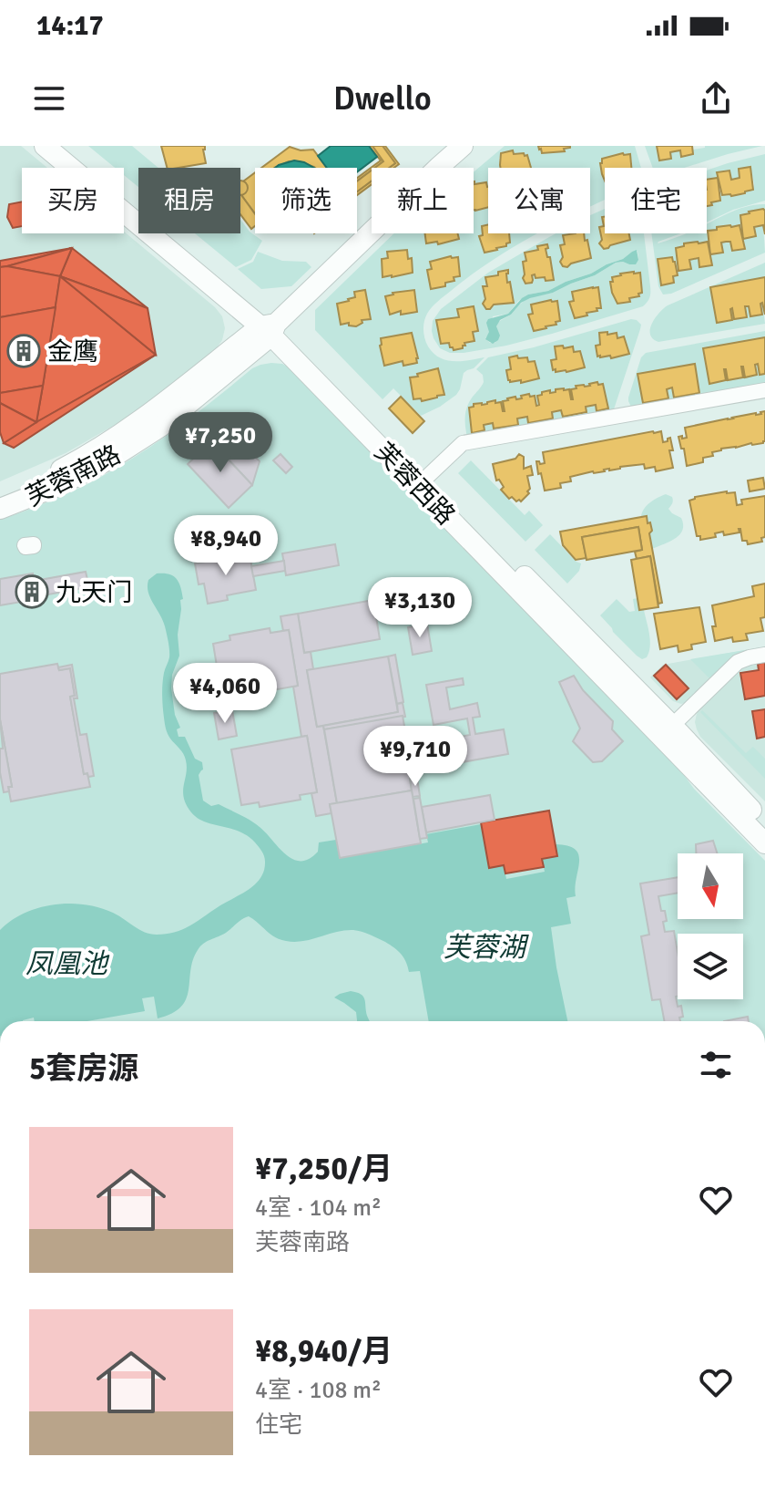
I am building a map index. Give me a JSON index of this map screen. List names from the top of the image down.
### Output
{
  "streets": {
    "main road": ["芙蓉南路", "芙蓉西路"]
  },
  "crossings": [
    ["芙蓉南路", "芙蓉西路"]
  ],
  "water": ["芙蓉湖", "凤凰池"],
  "places": {
    "building": ["金鹰", "九天门"]
  },
  "north": "bottom",
  "page": {
    "status": "14:17",
    "header": "Dwello",
    "chip": [
      "买房",
      "租房",
      "筛选",
      "新上",
      "公寓",
      "住宅"
    ],
    "price": [
      "¥7,250",
      "¥8,940",
      "¥3,130",
      "¥4,060",
      "¥9,710"
    ],
    "heading": "5套房源",
    "list": [
      {
        "name": "¥7,250/月",
        "note": "4室 · 104 m² · 芙蓉南路"
      },
      {
        "name": "¥8,940/月",
        "note": "4室 · 108 m² · 住宅"
      }
    ]
  }
}
